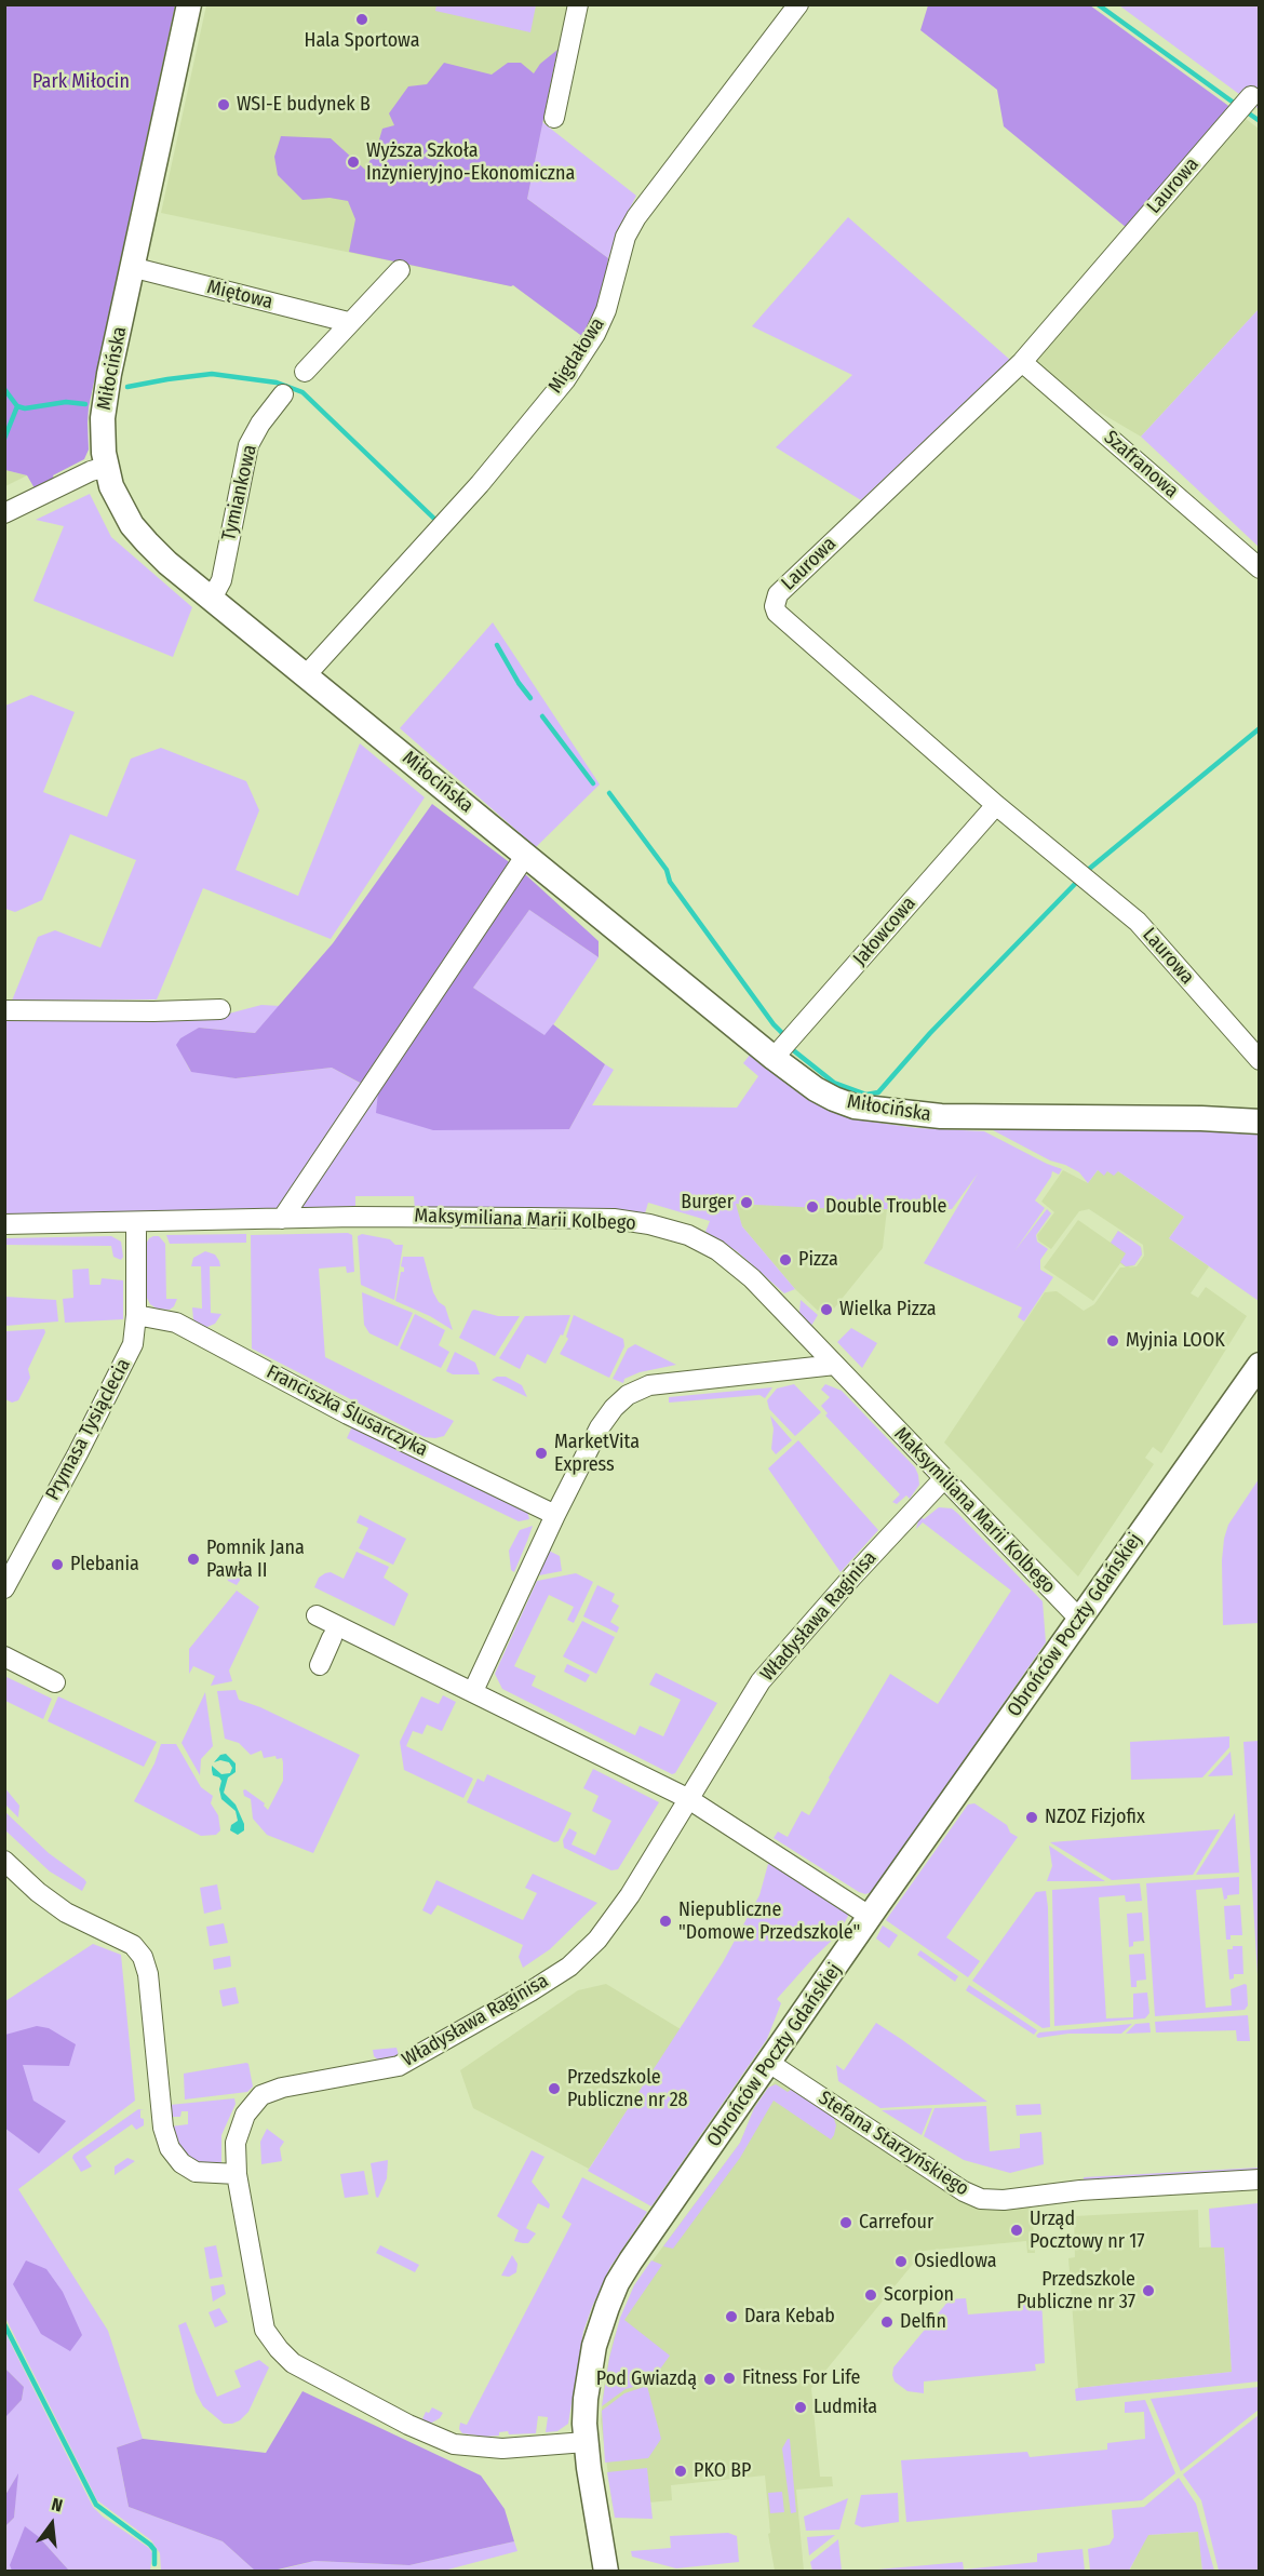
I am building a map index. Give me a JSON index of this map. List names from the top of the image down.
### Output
{
  "streets": {
    "street": [
      "Laurowa",
      "Miętowa",
      "Migdałowa",
      "Miłocińska",
      "Szafranowa",
      "Tymiankowa",
      "Jałowcowa",
      "Maksymiliana Marii Kolbego",
      "Franciszka Ślusarczyka",
      "Prymasa Tysiąclecia",
      "Władysława Raginisa",
      "Obrońców Poczty Gdańskiej",
      "Stefana Starzyńskiego"
    ]
  },
  "crossings": [
    ["Laurowa", "Szafranowa"],
    ["Laurowa", "Jałowcowa"],
    ["Miętowa", "Miłocińska"],
    ["Migdałowa", "Miłocińska"],
    ["Miłocińska", "Tymiankowa"],
    ["Miłocińska", "Jałowcowa"],
    ["Maksymiliana Marii Kolbego", "Prymasa Tysiąclecia"],
    ["Maksymiliana Marii Kolbego", "Władysława Raginisa"],
    ["Maksymiliana Marii Kolbego", "Obrońców Poczty Gdańskiej"],
    ["Franciszka Ślusarczyka", "Prymasa Tysiąclecia"],
    ["Władysława Raginisa", "Obrońców Poczty Gdańskiej"],
    ["Obrońców Poczty Gdańskiej", "Stefana Starzyńskiego"]
  ],
  "parks": ["Park Miłocin"],
  "places": [
    "Hala Sportowa",
    "WSI-E budynek B",
    "Wyższa Szkoła Inżynieryjno-Ekonomiczna",
    "Burger",
    "Double Trouble",
    "Pizza",
    "Wielka Pizza",
    "Myjnia LOOK",
    "MarketVita Express",
    "Pomnik Jana Pawła II",
    "Plebania",
    "NZOZ Fizjofix",
    "Niepubliczne \"Domowe Przedszkole\"",
    "Przedszkole Publiczne nr 28",
    "Carrefour",
    "Urząd Pocztowy nr 17",
    "Osiedlowa",
    "Przedszkole Publiczne nr 37",
    "Scorpion",
    "Dara Kebab",
    "Delfin",
    "Fitness For Life",
    "Pod Gwiazdą",
    "Ludmiła",
    "PKO BP"
  ],
  "north": "top"
}
